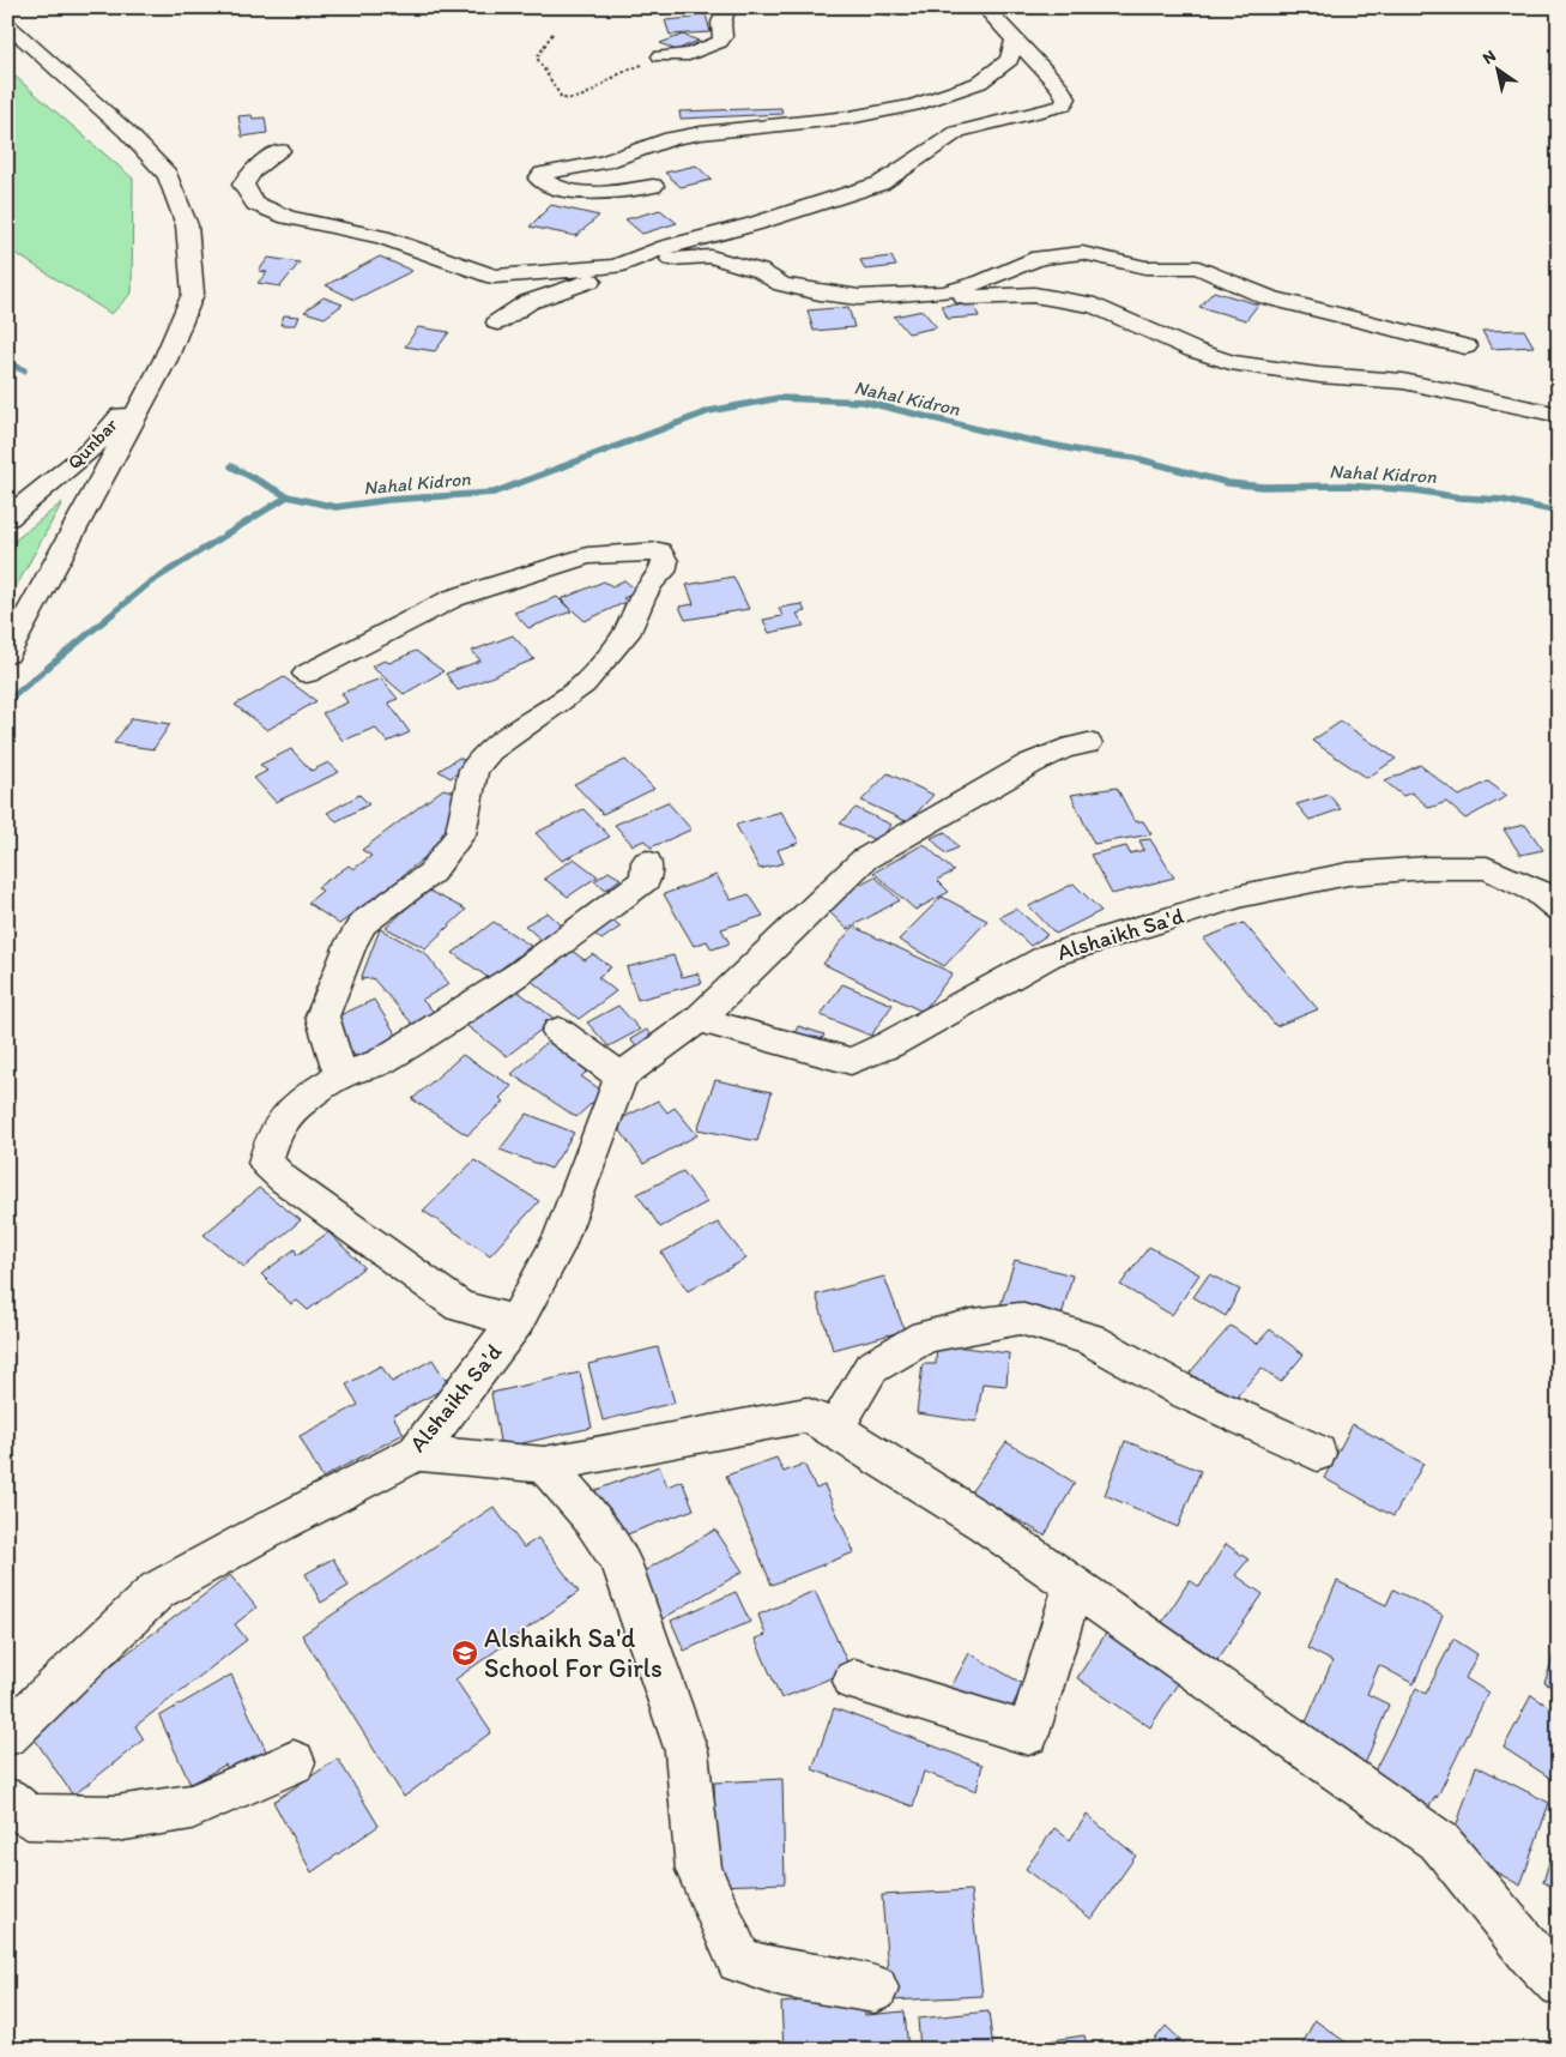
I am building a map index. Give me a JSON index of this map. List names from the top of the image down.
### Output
{
  "streets": {
    "street": ["Qunbar", "Alshaikh Sa'd"]
  },
  "water": ["Nahal Kidron"],
  "places": {
    "school or university": ["Alshaikh Sa'd School For Girls"]
  },
  "north": "top left"
}
